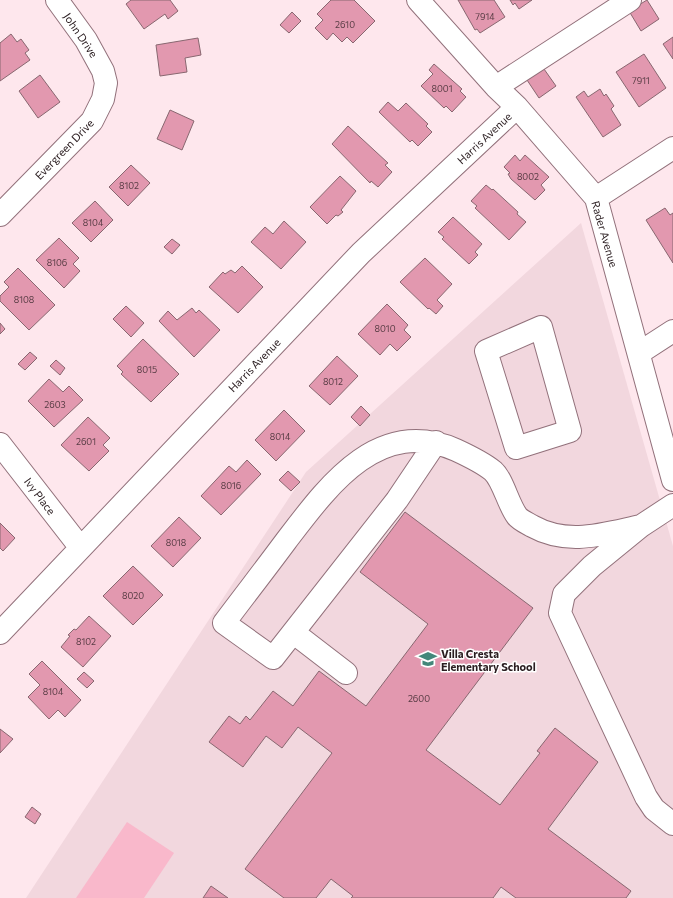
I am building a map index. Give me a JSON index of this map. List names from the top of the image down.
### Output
{
  "streets": {
    "street": [
      "John Drive",
      "Harris Avenue",
      "Evergreen Drive",
      "Rader Avenue",
      "Ivy Place"
    ]
  },
  "crossings": [
    ["John Drive", "Evergreen Drive"],
    ["Harris Avenue", "Rader Avenue"],
    ["Harris Avenue", "Ivy Place"]
  ],
  "places": {
    "school or university": ["Villa Cresta Elementary School"]
  },
  "house_numbers": [
    "7914",
    "2610",
    "7911",
    "8001",
    "8002",
    "8102",
    "8104",
    "8106",
    "8108",
    "8010",
    "8015",
    "8012",
    "2603",
    "8014",
    "2601",
    "8016",
    "8018",
    "8020",
    "8102",
    "8104",
    "2600"
  ]
}
